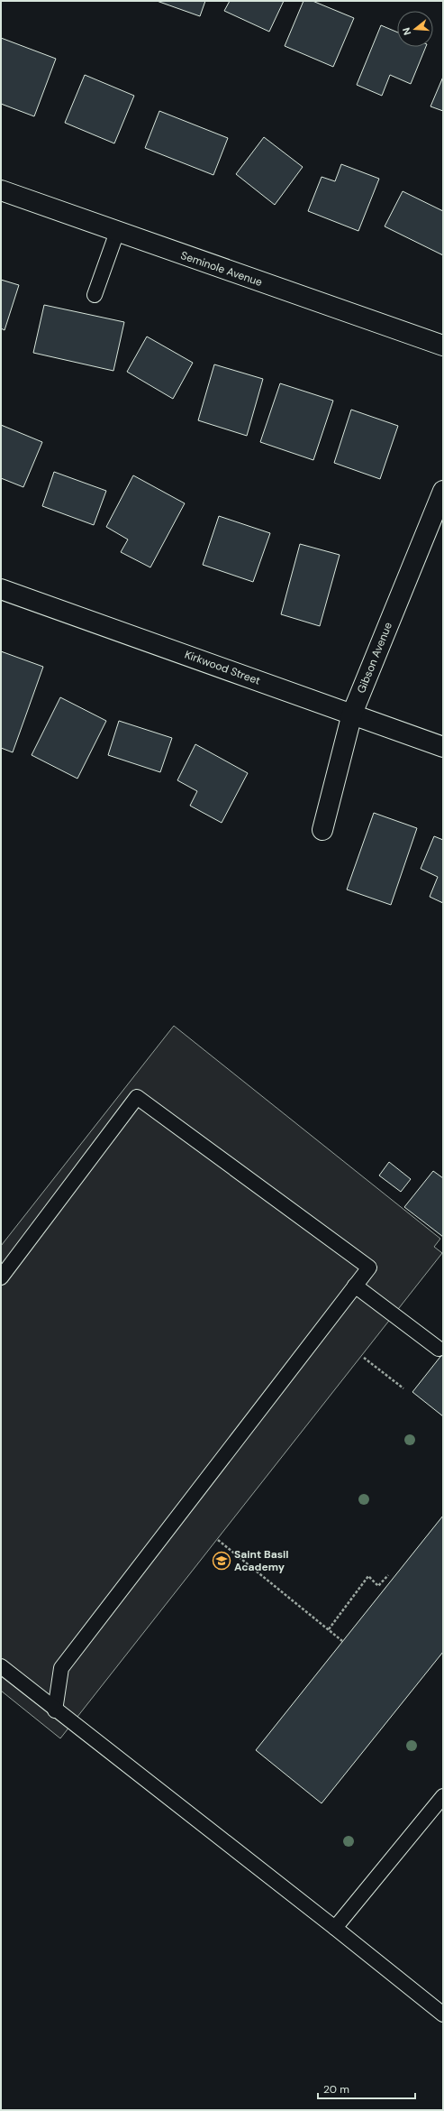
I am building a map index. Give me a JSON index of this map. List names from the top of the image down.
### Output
{
  "streets": {
    "street": ["Seminole Avenue", "Gibson Avenue", "Kirkwood Street"]
  },
  "crossings": [
    ["Gibson Avenue", "Kirkwood Street"]
  ],
  "places": {
    "school or university": ["Saint Basil Academy"]
  },
  "scale_bar": "20 m",
  "north": "left"
}
